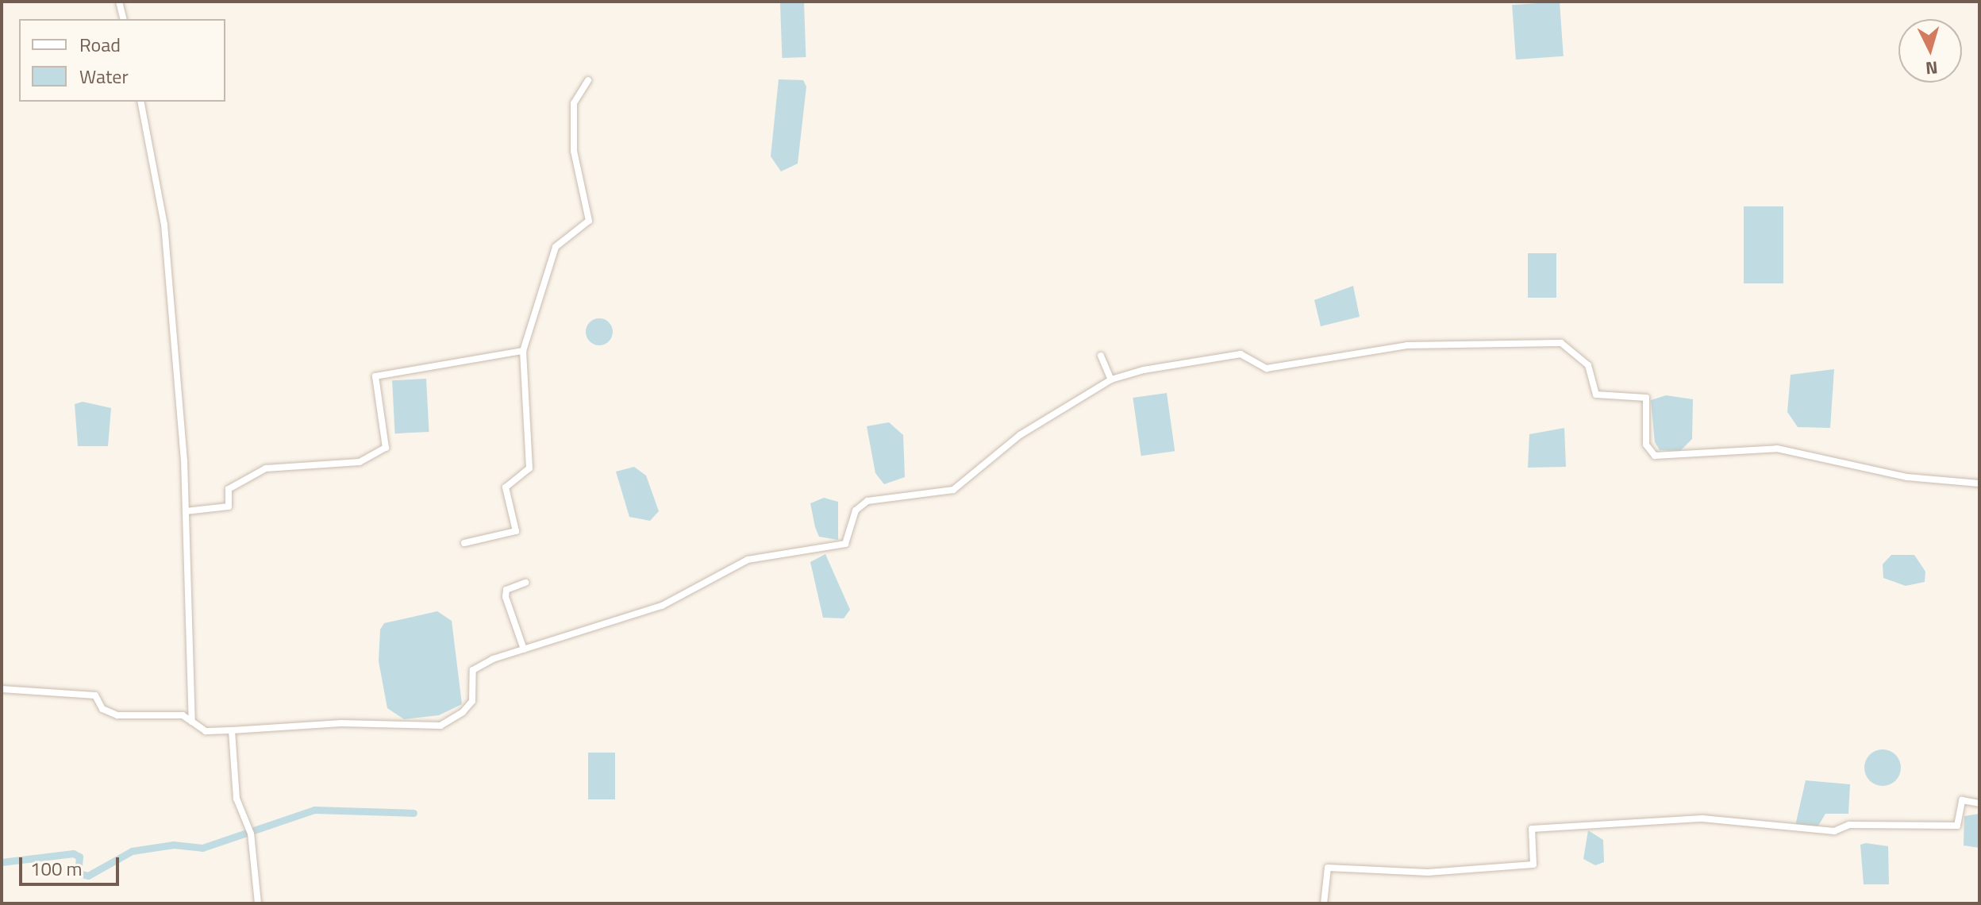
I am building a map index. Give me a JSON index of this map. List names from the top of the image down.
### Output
{
  "legend": ["Road", "Water"],
  "scale_bar": "100 m",
  "north": "bottom"
}
